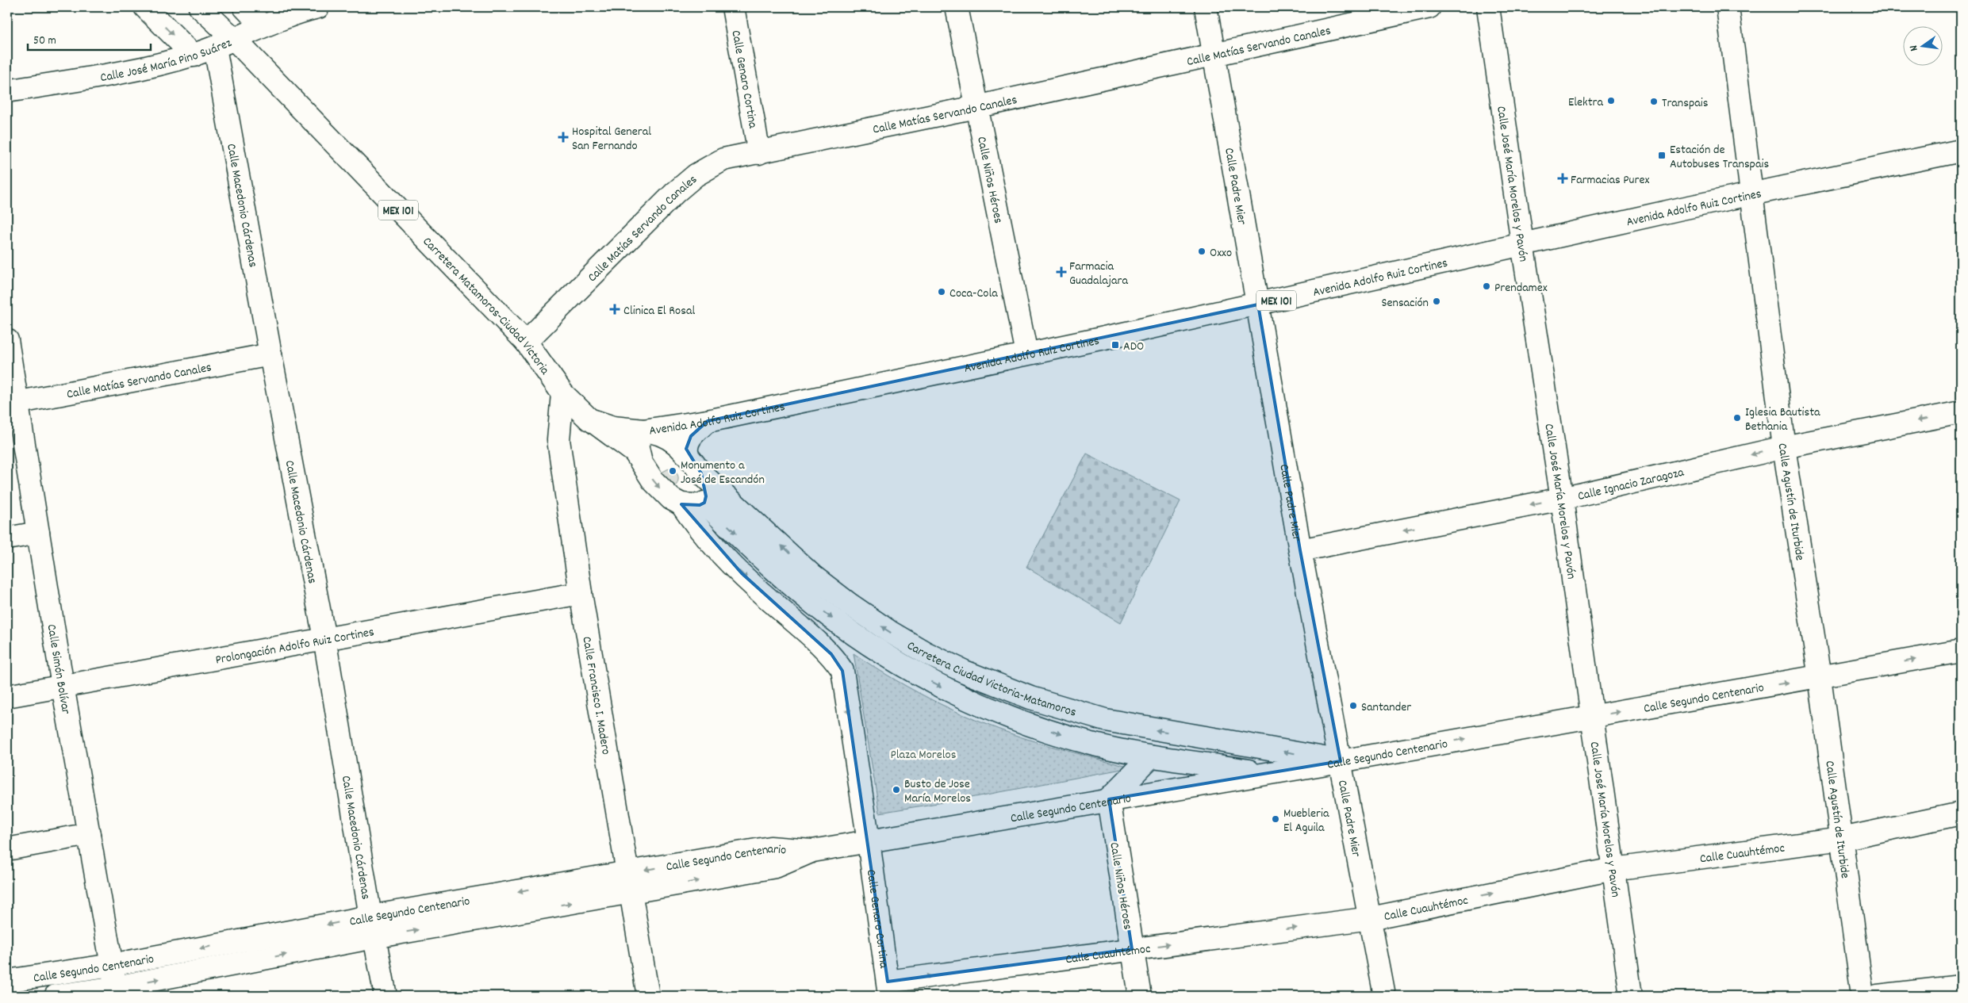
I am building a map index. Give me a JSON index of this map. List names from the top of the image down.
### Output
{
  "streets": {
    "street": [
      "Calle Matías Servando Canales",
      "Calle José María Pino Suárez",
      "Calle Genaro Cortina",
      "Calle Niños Héroes",
      "Calle José María Morelos y Pavón",
      "Calle Padre Mier",
      "Calle Macedonio Cárdenas",
      "Avenida Adolfo Ruiz Cortines",
      "MEX 101",
      "Carretera Matamoros-Ciudad Victoria",
      "Calle Ignacio Zaragoza",
      "Calle Agustín de Iturbide",
      "Prolongación Adolfo Ruiz Cortines",
      "Calle Simón Bolívar",
      "Carretera Ciudad Victoria-Matamoros",
      "Calle Francisco I. Madero",
      "Calle Segundo Centenario",
      "Calle Cuauhtémoc"
    ]
  },
  "crossings": [
    ["Calle Matías Servando Canales", "Calle Genaro Cortina"],
    ["Calle Matías Servando Canales", "Calle Niños Héroes"],
    ["Calle Matías Servando Canales", "Calle Padre Mier"],
    ["Calle Matías Servando Canales", "Calle Macedonio Cárdenas"],
    ["Calle Matías Servando Canales", "Carretera Matamoros-Ciudad Victoria"],
    ["Calle Matías Servando Canales", "Calle Simón Bolívar"],
    ["Calle José María Pino Suárez", "Calle Macedonio Cárdenas"],
    ["Calle José María Pino Suárez", "Carretera Matamoros-Ciudad Victoria"],
    ["Calle Genaro Cortina", "Calle Segundo Centenario"],
    ["Calle Genaro Cortina", "Calle Cuauhtémoc"],
    ["Calle Niños Héroes", "Avenida Adolfo Ruiz Cortines"],
    ["Calle Niños Héroes", "Calle Segundo Centenario"],
    ["Calle Niños Héroes", "Calle Cuauhtémoc"],
    ["Calle José María Morelos y Pavón", "Avenida Adolfo Ruiz Cortines"],
    ["Calle José María Morelos y Pavón", "Calle Ignacio Zaragoza"],
    ["Calle José María Morelos y Pavón", "Calle Segundo Centenario"],
    ["Calle José María Morelos y Pavón", "Calle Cuauhtémoc"],
    ["Calle Padre Mier", "Avenida Adolfo Ruiz Cortines"],
    ["Calle Padre Mier", "Calle Ignacio Zaragoza"],
    ["Calle Padre Mier", "Carretera Ciudad Victoria-Matamoros"],
    ["Calle Padre Mier", "Calle Segundo Centenario"],
    ["Calle Padre Mier", "Calle Cuauhtémoc"],
    ["Calle Macedonio Cárdenas", "Carretera Matamoros-Ciudad Victoria"],
    ["Calle Macedonio Cárdenas", "Prolongación Adolfo Ruiz Cortines"],
    ["Calle Macedonio Cárdenas", "Calle Segundo Centenario"],
    ["Avenida Adolfo Ruiz Cortines", "Carretera Matamoros-Ciudad Victoria"],
    ["Avenida Adolfo Ruiz Cortines", "Calle Agustín de Iturbide"],
    ["Avenida Adolfo Ruiz Cortines", "Carretera Ciudad Victoria-Matamoros"],
    ["Carretera Matamoros-Ciudad Victoria", "Calle Francisco I. Madero"],
    ["Calle Ignacio Zaragoza", "Calle Agustín de Iturbide"],
    ["Calle Agustín de Iturbide", "Calle Segundo Centenario"],
    ["Calle Agustín de Iturbide", "Calle Cuauhtémoc"],
    ["Prolongación Adolfo Ruiz Cortines", "Calle Simón Bolívar"],
    ["Prolongación Adolfo Ruiz Cortines", "Calle Francisco I. Madero"],
    ["Calle Simón Bolívar", "Calle Segundo Centenario"],
    ["Carretera Ciudad Victoria-Matamoros", "Calle Segundo Centenario"],
    ["Calle Francisco I. Madero", "Calle Segundo Centenario"]
  ],
  "one_way": ["Calle Genaro Cortina", "Calle Ignacio Zaragoza", "Calle Cuauhtémoc"],
  "parks": ["Plaza Morelos"],
  "places": {
    "other": [
      "Elektra",
      "Transpais",
      "Oxxo",
      "Prendamex",
      "Coca-Cola",
      "Sensación",
      "Iglesia Bautista Bethania",
      "Monumento a José de Escandón",
      "Santander",
      "Busto de Jose María Morelos",
      "Muebleria El Aguila"
    ],
    "health": [
      "Hospital General San Fernando",
      "Farmacias Purex",
      "Farmacia Guadalajara",
      "Clinica El Rosal"
    ],
    "transit": ["Estación de Autobuses Transpais", "ADO"]
  },
  "scale_bar": "50 m",
  "north": "left"
}
